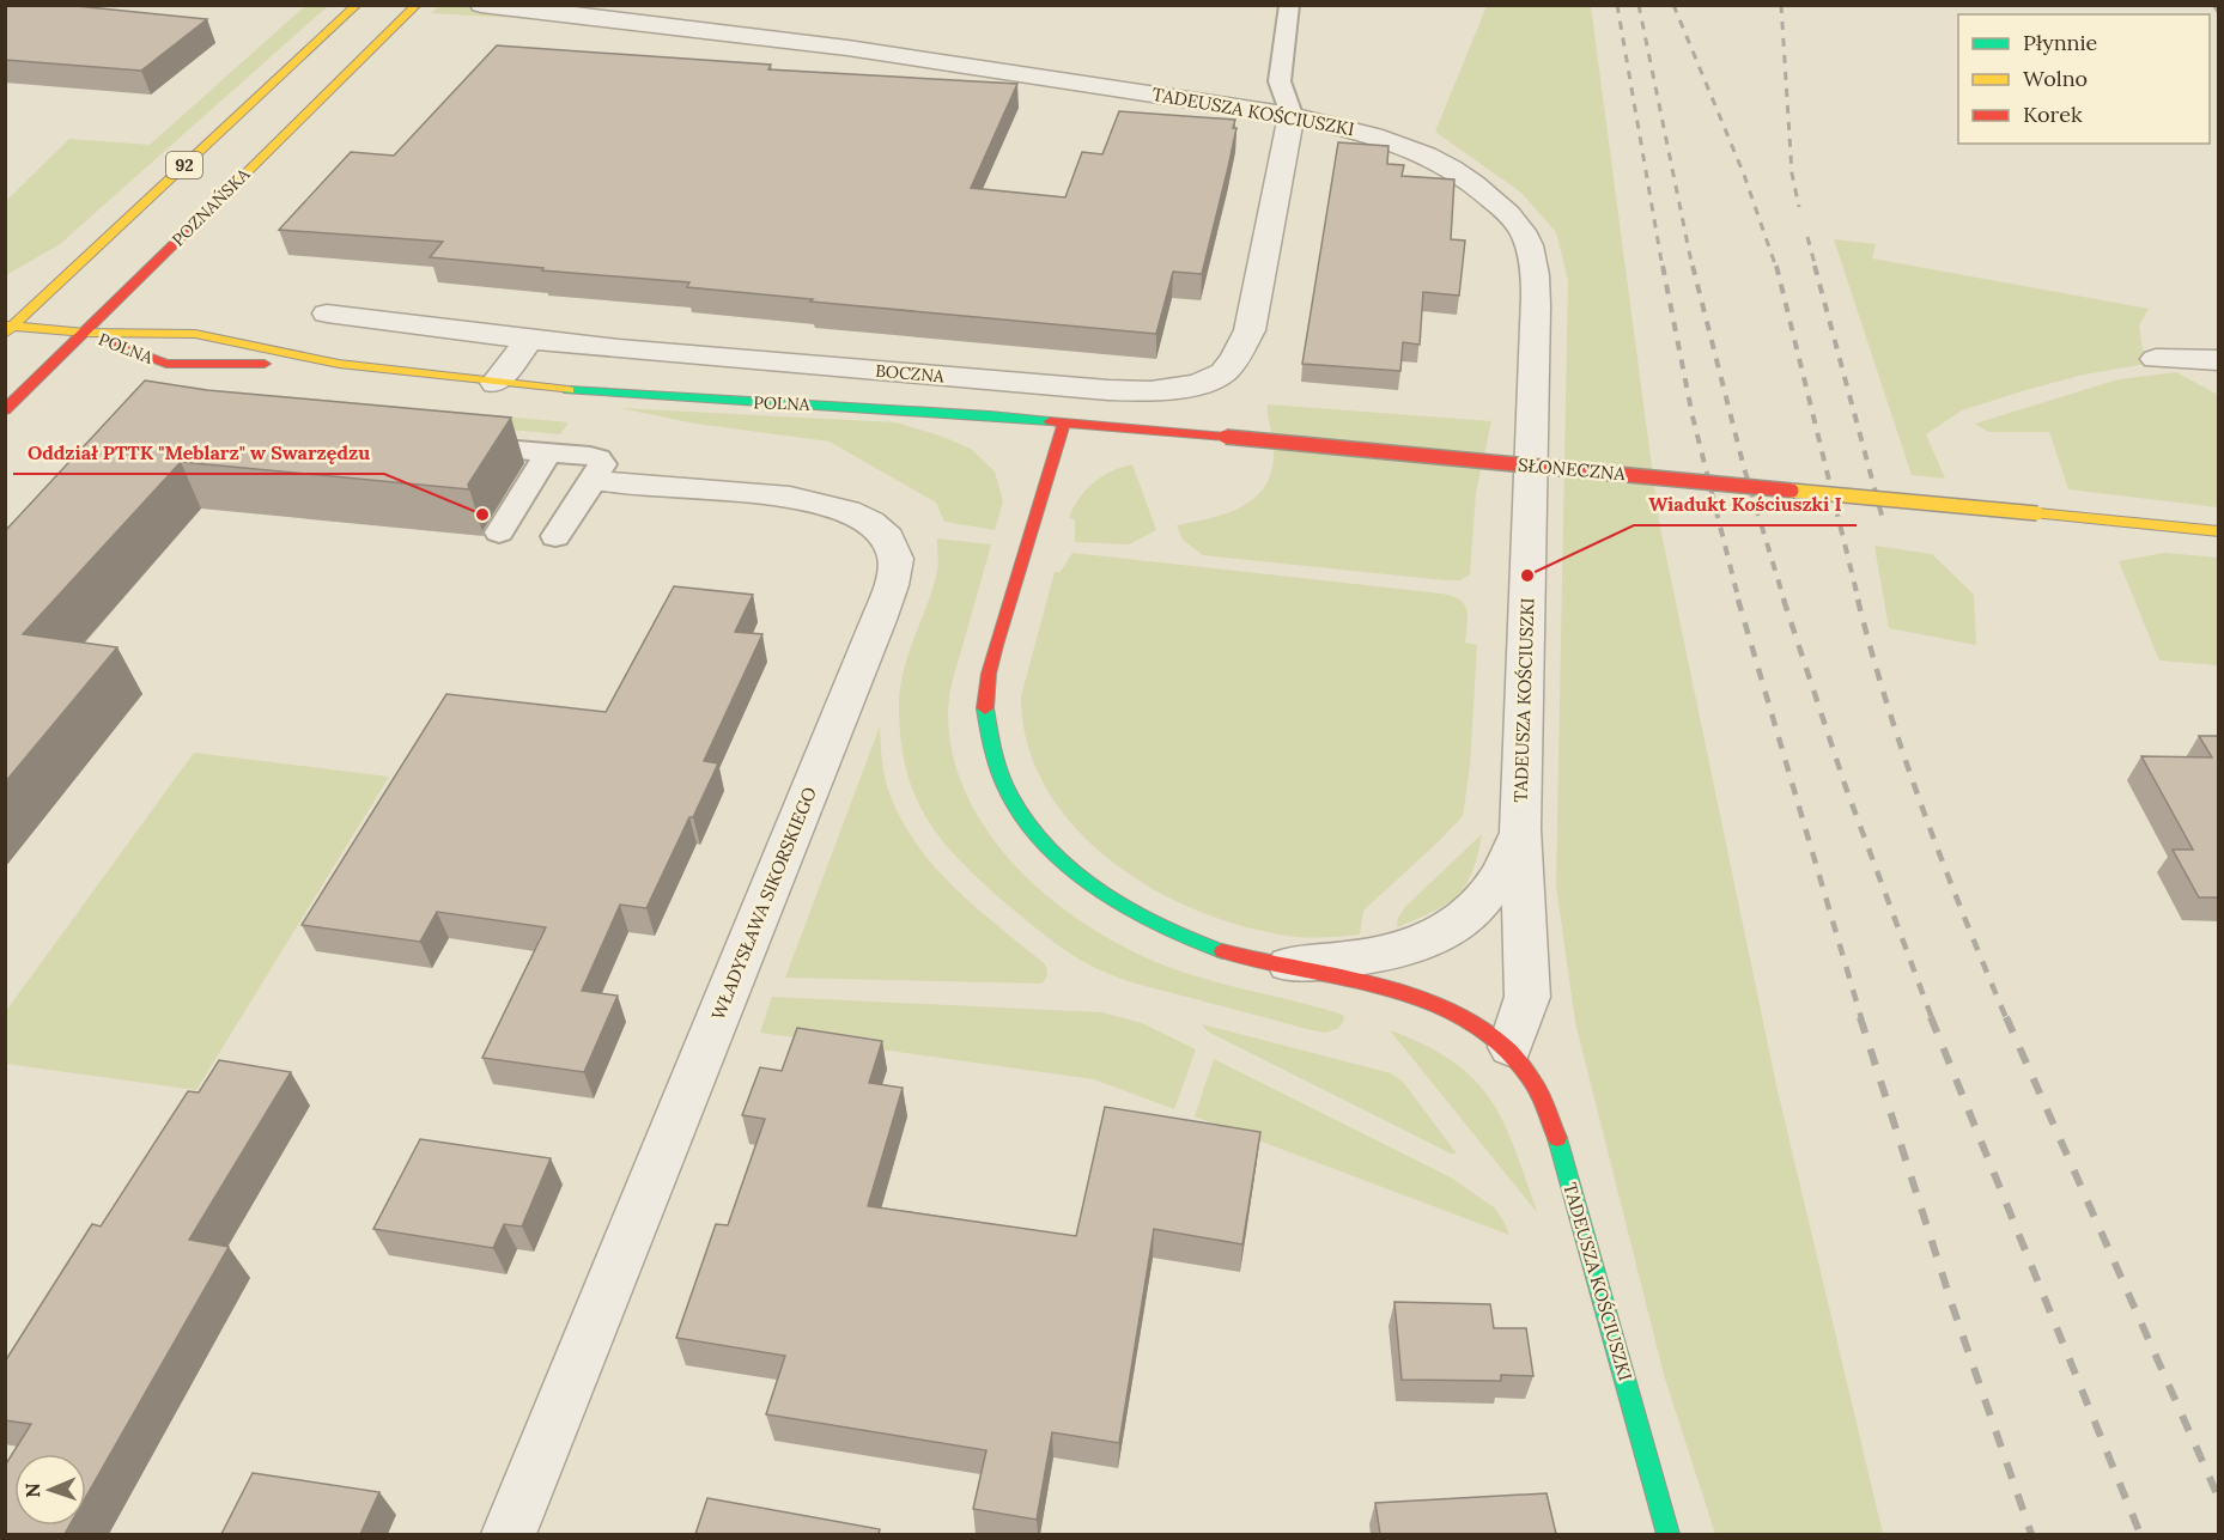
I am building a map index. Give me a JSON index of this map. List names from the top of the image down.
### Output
{
  "streets": {
    "street": [
      "TADEUSZA KOŚCIUSZKI",
      "92",
      "POZNAŃSKA",
      "POLNA",
      "BOCZNA",
      "SŁONECZNA",
      "WŁADYSŁAWA SIKORSKIEGO"
    ]
  },
  "crossings": [
    ["TADEUSZA KOŚCIUSZKI", "BOCZNA"],
    ["92", "POLNA"],
    ["POZNAŃSKA", "POLNA"],
    ["POLNA", "SŁONECZNA"]
  ],
  "places": ["Oddział PTTK \"Meblarz\" w Swarzędzu", "Wiadukt Kościuszki I"],
  "legend": ["Płynnie", "Wolno", "Korek"],
  "north": "left"
}
